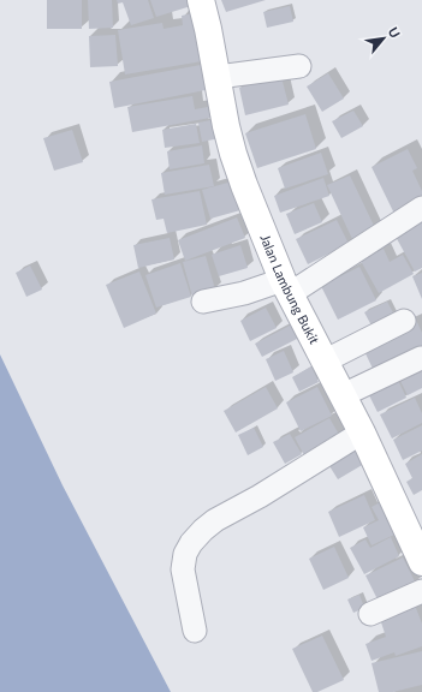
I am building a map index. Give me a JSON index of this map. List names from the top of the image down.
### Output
{
  "streets": {
    "street": ["Jalan Lambung Bukit"]
  },
  "north": "top right"
}
